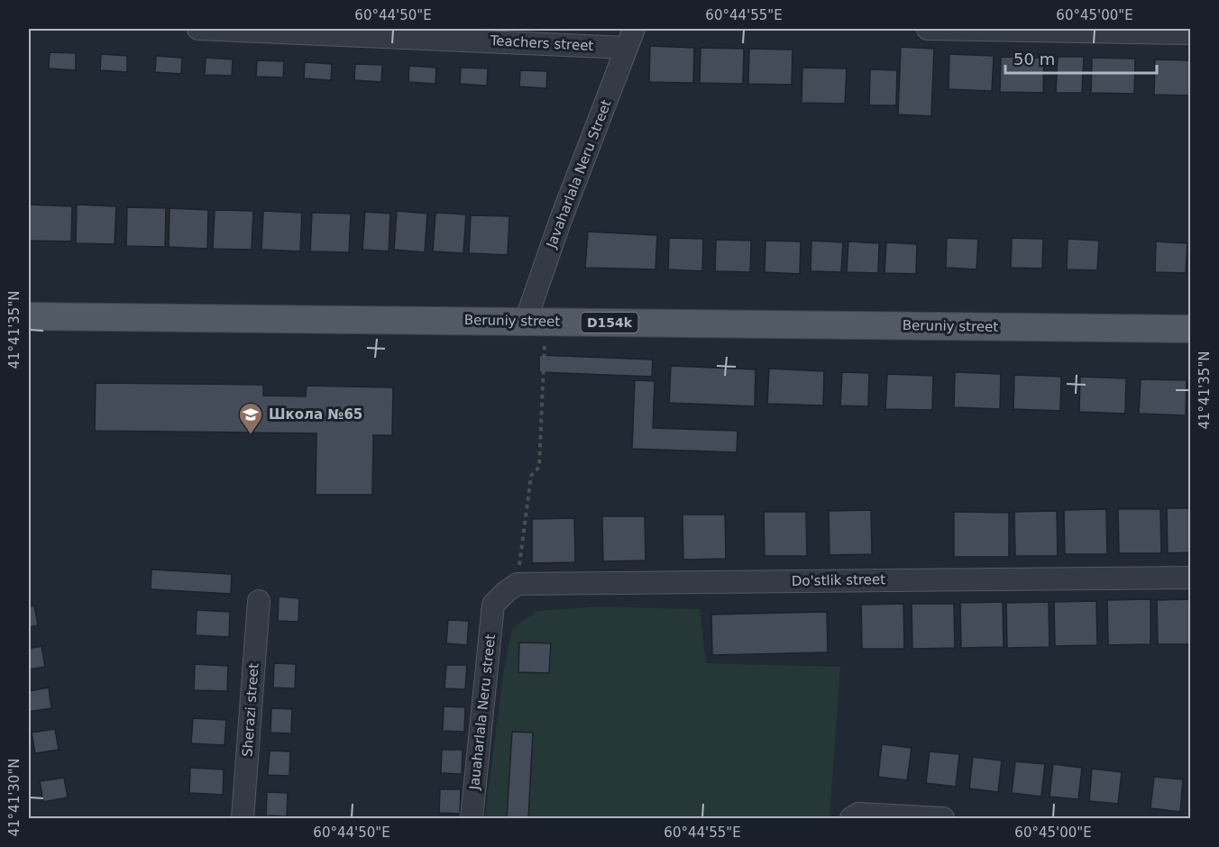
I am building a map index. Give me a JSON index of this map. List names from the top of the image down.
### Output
{
  "streets": {
    "main road": ["Beruniy street", "D154k"],
    "street": [
      "Teachers street",
      "Javaharlala Neru Street",
      "Do'stlik street",
      "Sherazi street",
      "Jauaharlala Neru street"
    ]
  },
  "crossings": [
    ["Teachers street", "Javaharlala Neru Street"],
    ["Javaharlala Neru Street", "Beruniy street"],
    ["Do'stlik street", "Jauaharlala Neru street"]
  ],
  "places": {
    "school or university": ["Школа №65"]
  },
  "scale_bar": "50 m",
  "coordinates": [
    "60°44'50\"E",
    "60°44'55\"E",
    "60°45'00\"E",
    "41°41'35\"N",
    "41°41'30\"N"
  ]
}
